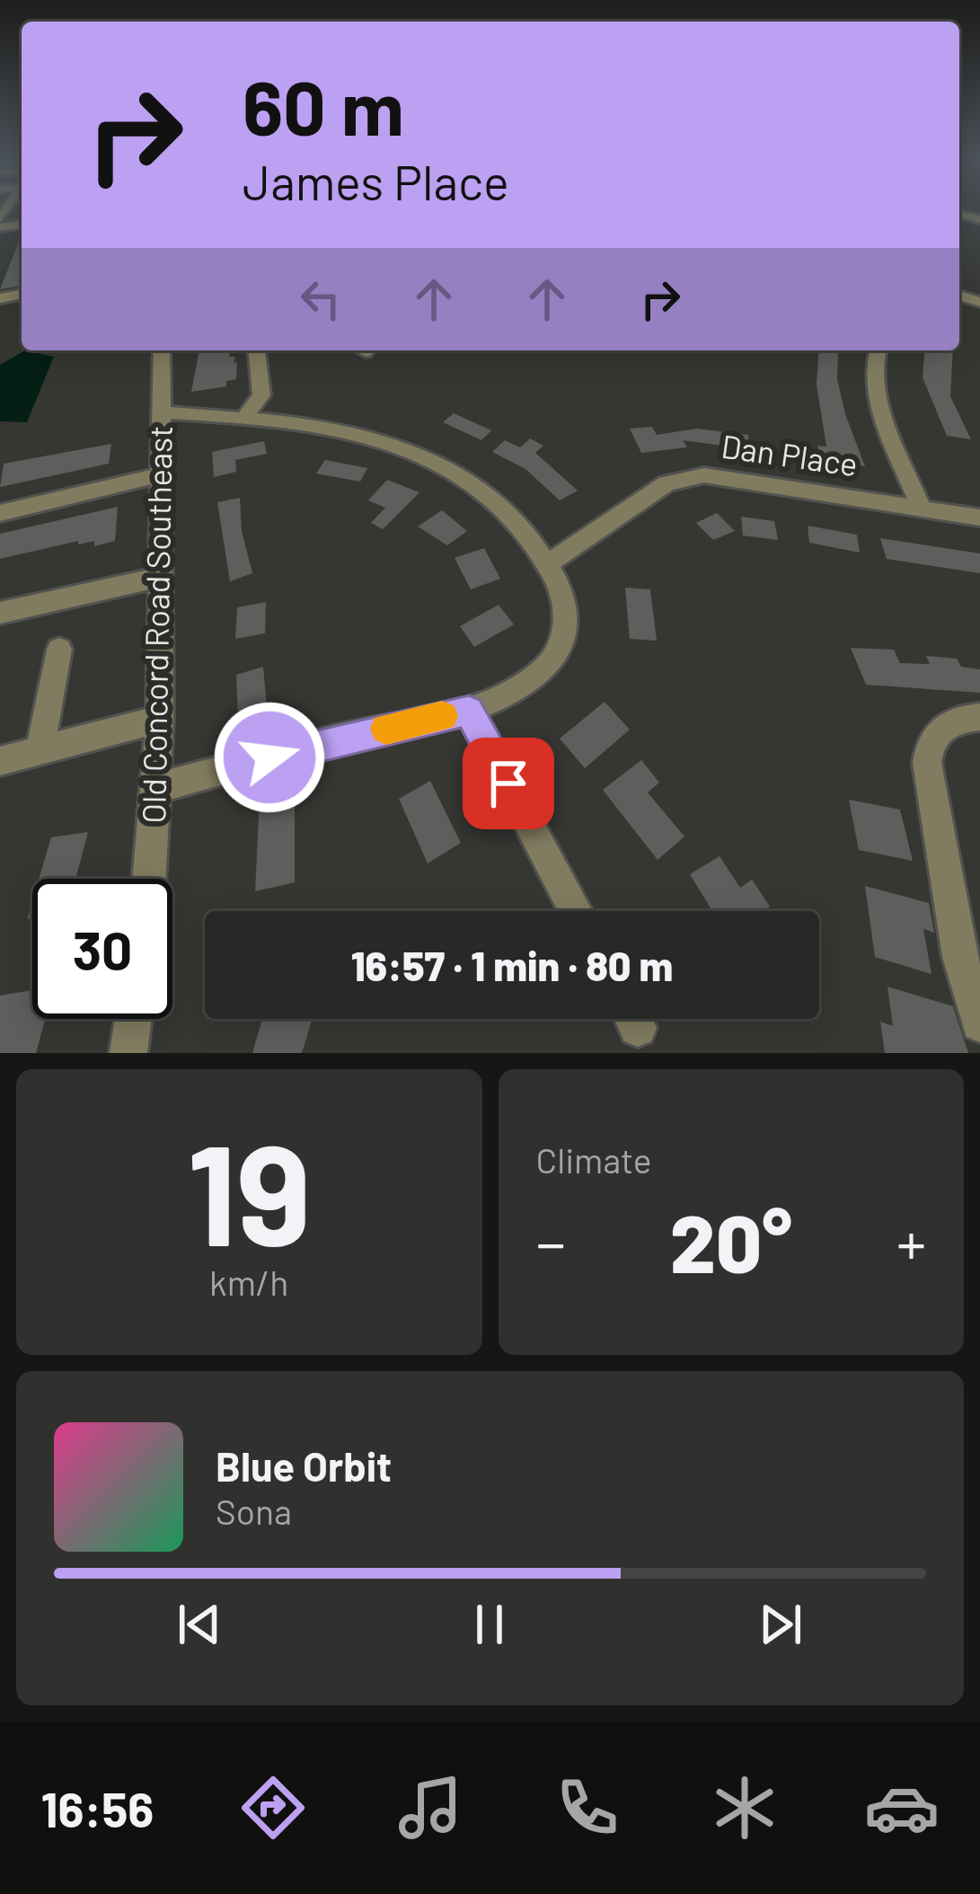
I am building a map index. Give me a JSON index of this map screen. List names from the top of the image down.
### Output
{
  "streets": {
    "street": ["Dan Place", "Old Concord Road Southeast"]
  },
  "page": {
    "turn": ["60 m", "James Place"],
    "limit": "30",
    "trip": "16:57 · 1 min · 80 m",
    "tile": [
      ["19", "km/h"],
      "Climate"
    ],
    "heat": ["−", "20°", "+"],
    "song": ["Blue Orbit", "Sona"],
    "tabs": "16:56"
  }
}
